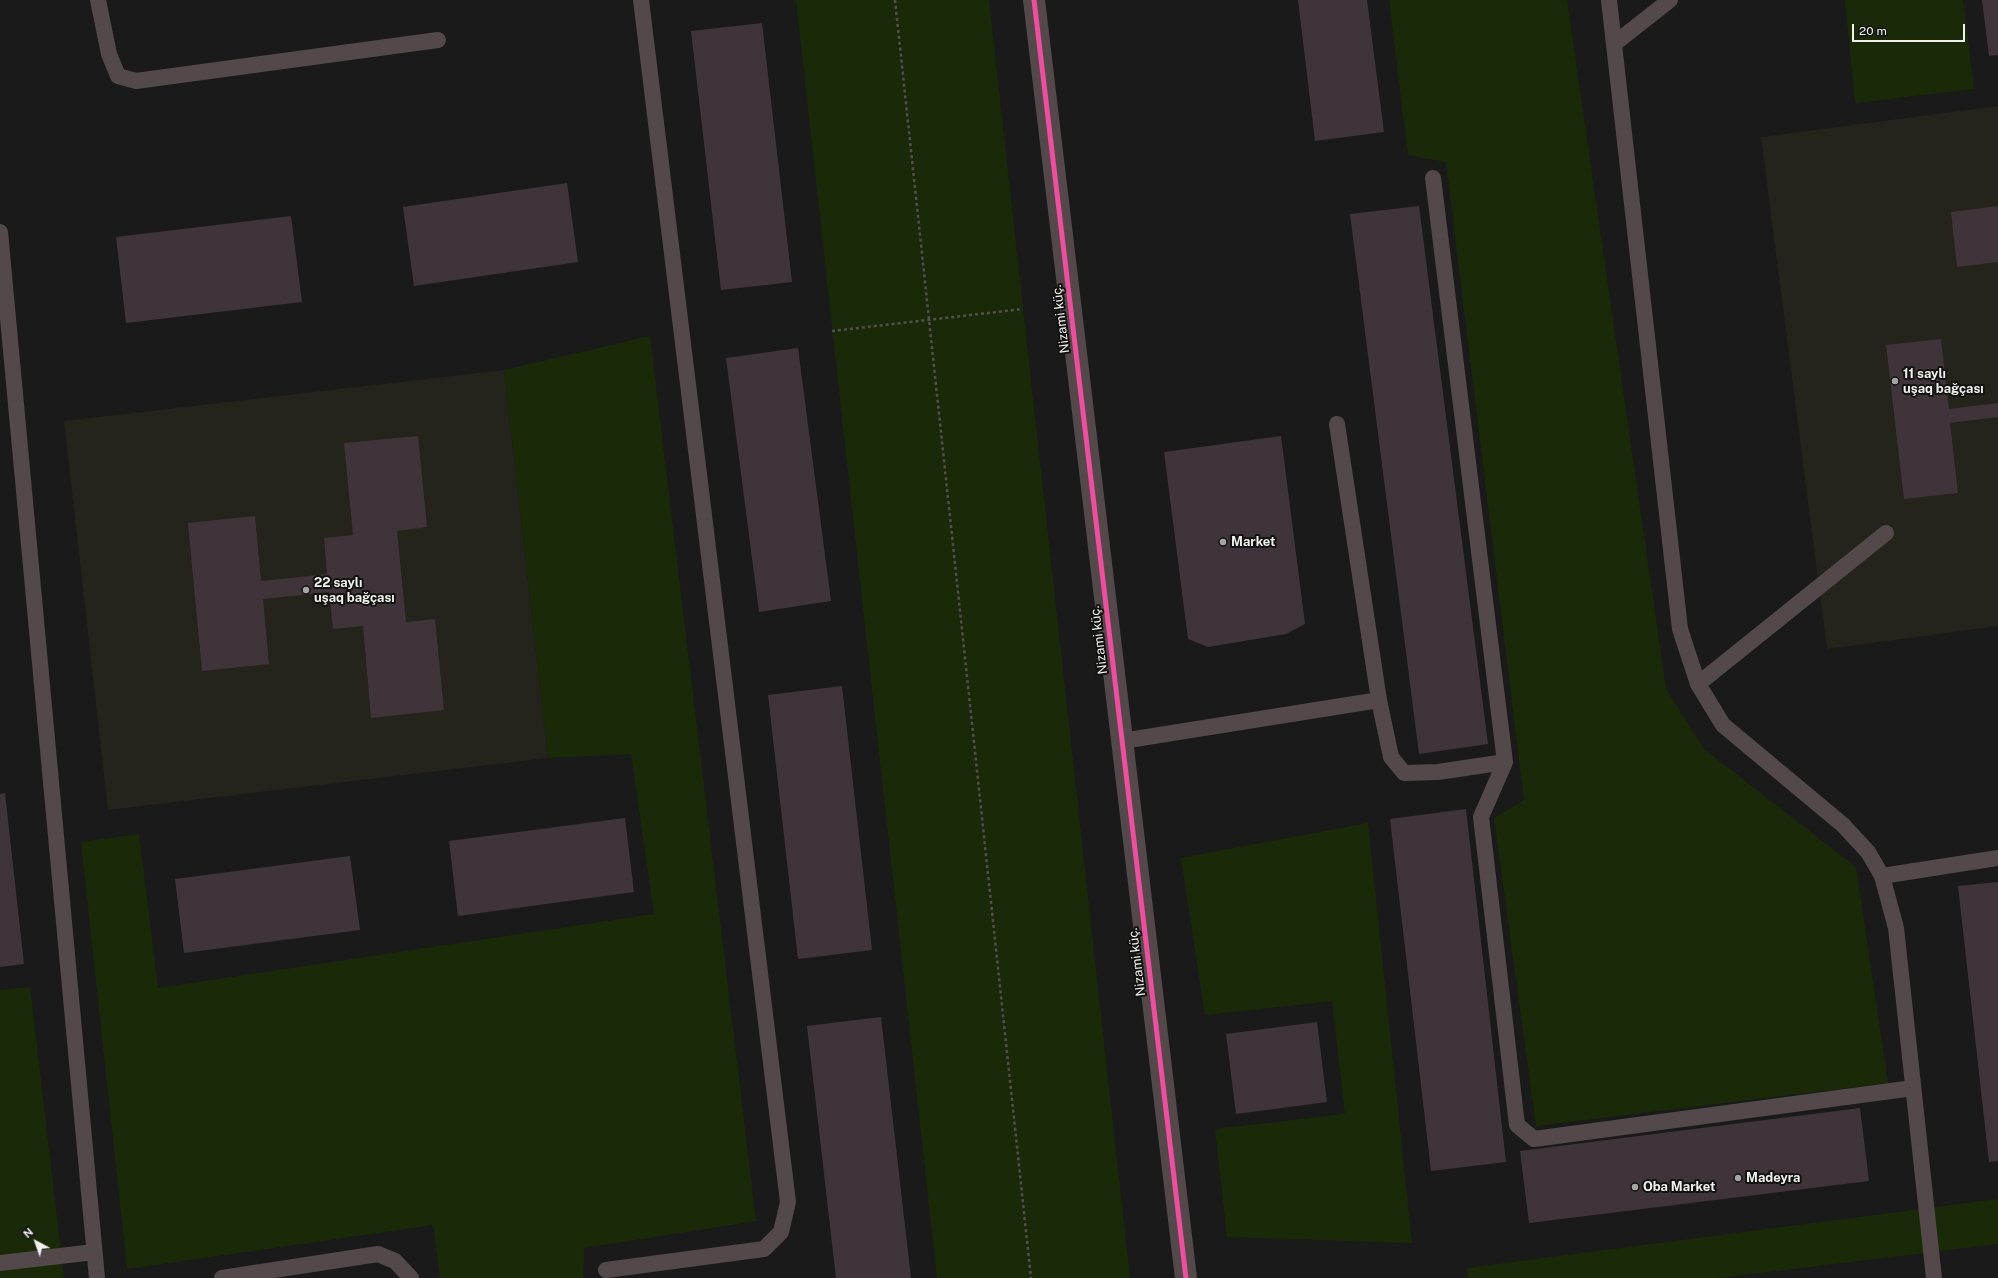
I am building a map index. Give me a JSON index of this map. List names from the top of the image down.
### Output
{
  "streets": {
    "street": ["Nizami küç."]
  },
  "places": [
    "11 saylı uşaq bağçası",
    "Market",
    "22 saylı uşaq bağçası",
    "Madeyra",
    "Oba Market"
  ],
  "scale_bar": "20 m",
  "north": "top left"
}
